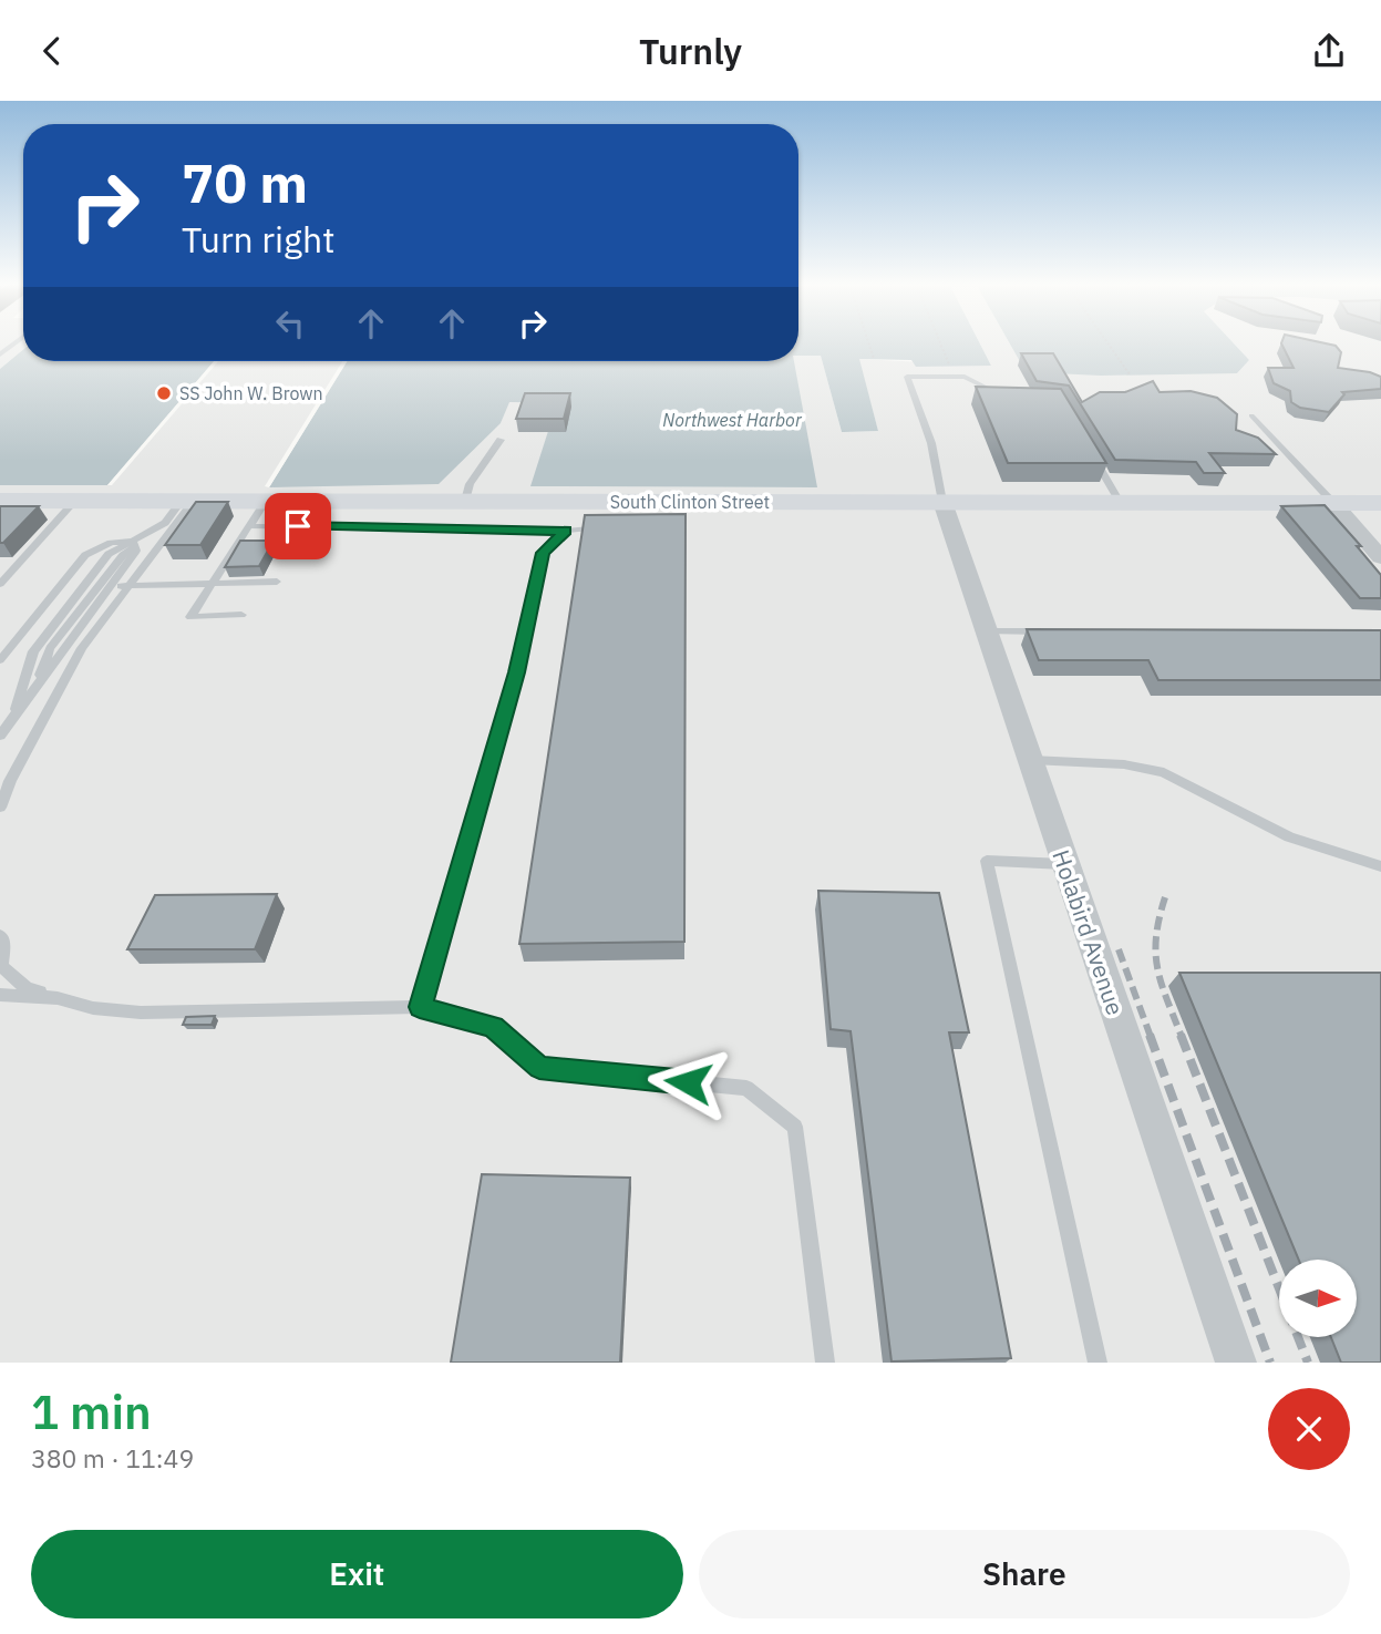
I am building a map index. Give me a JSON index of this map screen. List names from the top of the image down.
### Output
{
  "streets": {
    "main road": ["South Clinton Street"],
    "street": ["Holabird Avenue"]
  },
  "crossings": [
    ["South Clinton Street", "Holabird Avenue"]
  ],
  "water": ["Northwest Harbor"],
  "places": ["SS John W. Brown"],
  "north": "right",
  "page": {
    "header": "Turnly",
    "turn": ["70 m", "Turn right"],
    "heading": ["1 min", "380 m · 11:49"],
    "buttons": ["Exit", "Share"]
  }
}
